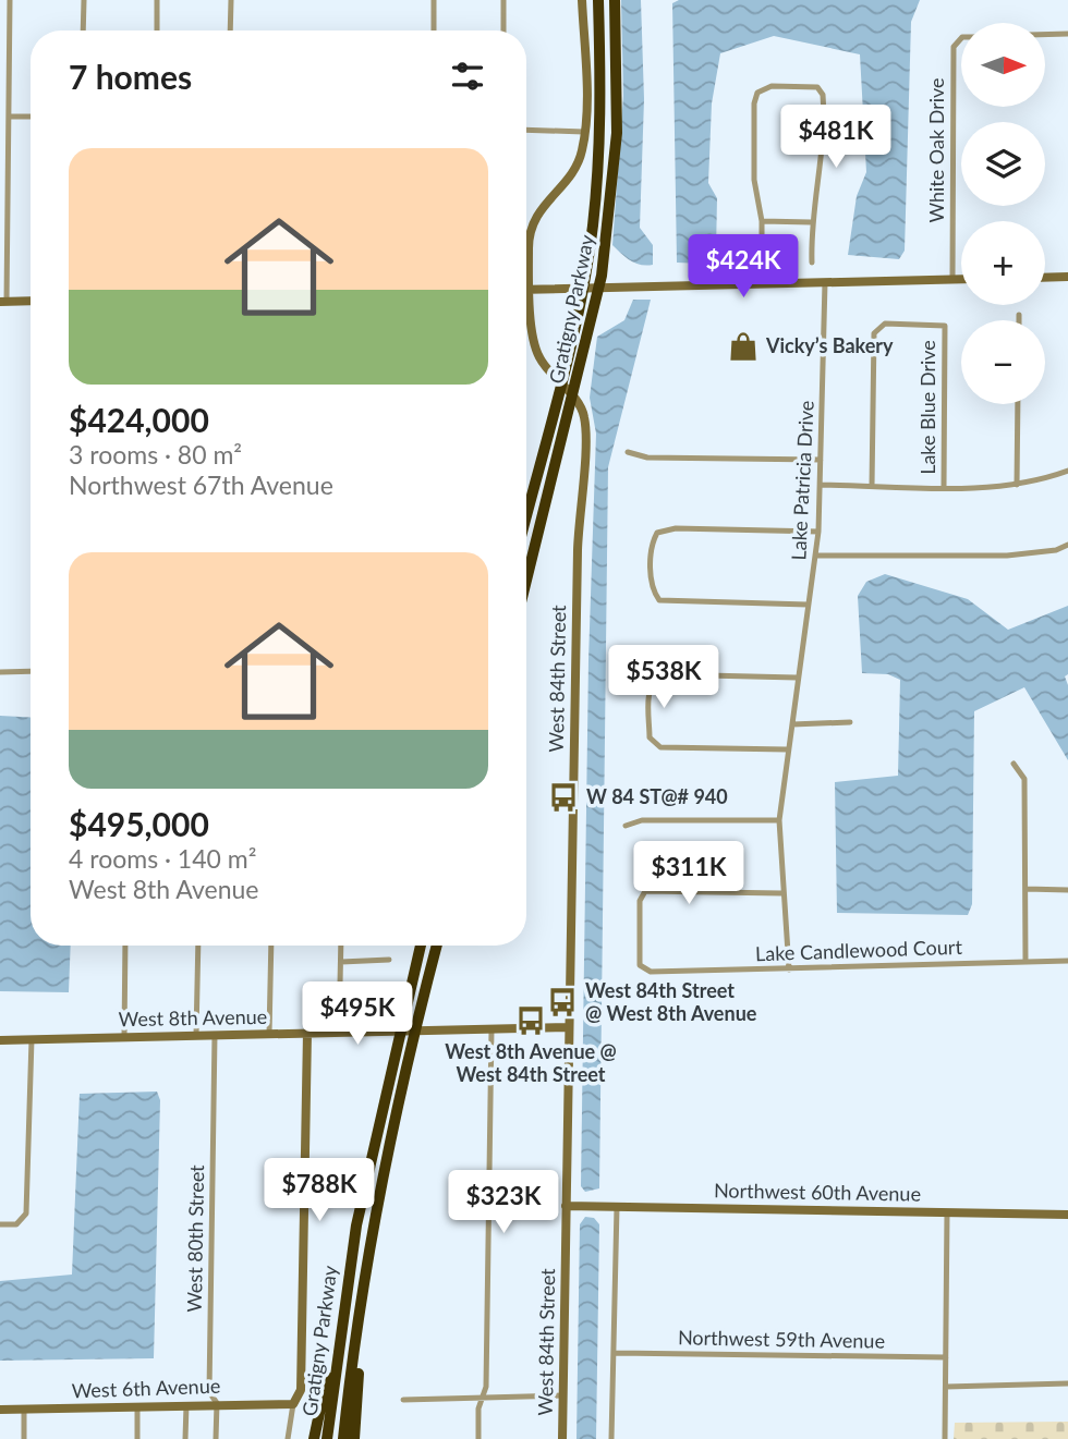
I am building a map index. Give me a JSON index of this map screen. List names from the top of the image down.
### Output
{
  "streets": {
    "highway": ["Gratigny Parkway"],
    "street": [
      "White Oak Drive",
      "Lake Blue Drive",
      "Lake Patricia Drive",
      "West 84th Street",
      "Lake Candlewood Court",
      "West 8th Avenue",
      "Northwest 60th Avenue",
      "West 80th Street",
      "Northwest 59th Avenue",
      "West 6th Avenue"
    ]
  },
  "crossings": [
    ["Lake Patricia Drive", "Lake Candlewood Court"],
    ["West 84th Street", "West 8th Avenue"],
    ["West 84th Street", "Northwest 60th Avenue"],
    ["West 8th Avenue", "West 80th Street"],
    ["West 80th Street", "West 6th Avenue"]
  ],
  "places": {
    "shop": ["Vicky’s Bakery"],
    "bus stop": ["W 84 ST@# 940", "West 84th Street @ West 8th Avenue", "West 8th Avenue @ West 84th Street"]
  },
  "north": "right",
  "page": {
    "map_buttons": ["+", "−"],
    "heading": "7 homes",
    "price": [
      "$481K",
      "$424K",
      "$538K",
      "$311K",
      "$495K",
      "$788K",
      "$323K"
    ],
    "list": [
      {
        "name": "$424,000",
        "note": "3 rooms · 80 m² · Northwest 67th Avenue"
      },
      {
        "name": "$495,000",
        "note": "4 rooms · 140 m² · West 8th Avenue"
      }
    ]
  }
}
